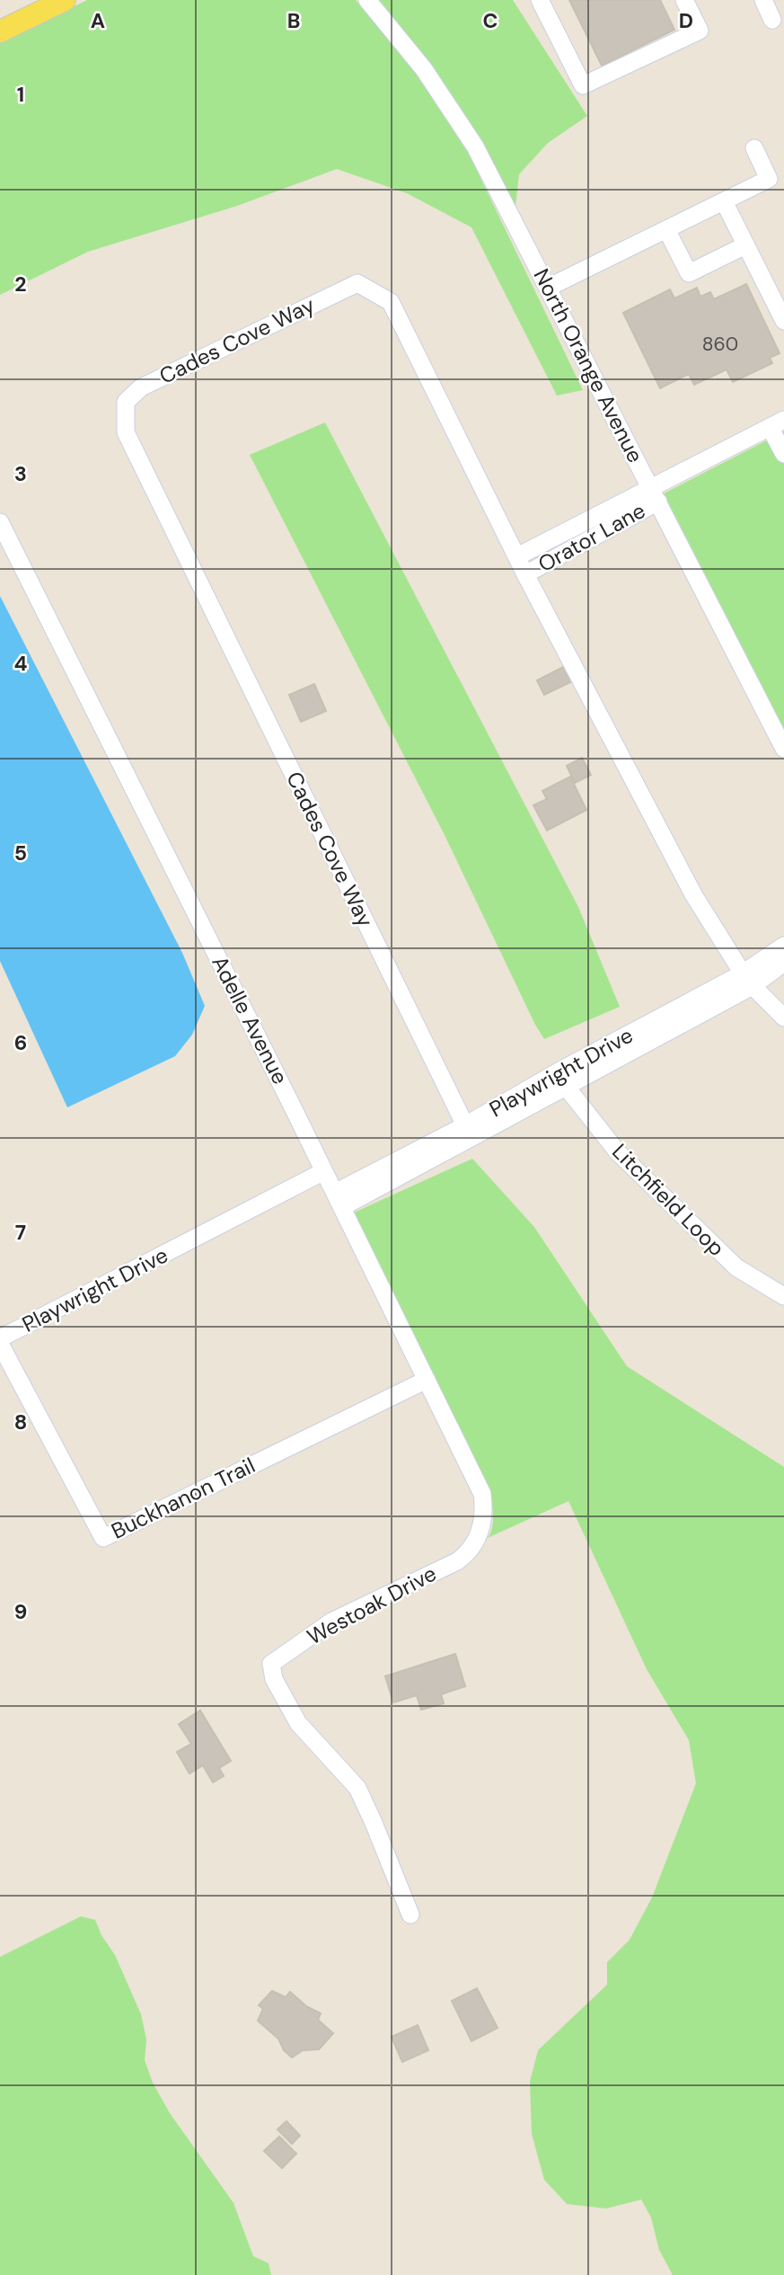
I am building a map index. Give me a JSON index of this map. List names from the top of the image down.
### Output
{
  "streets": {
    "street": [
      "Cades Cove Way",
      "North Orange Avenue",
      "Orator Lane",
      "Adelle Avenue",
      "Playwright Drive",
      "Litchfield Loop",
      "Buckhanon Trail",
      "Westoak Drive"
    ]
  },
  "crossings": [
    ["Cades Cove Way", "Orator Lane"],
    ["Cades Cove Way", "Playwright Drive"],
    ["North Orange Avenue", "Orator Lane"],
    ["Adelle Avenue", "Playwright Drive"],
    ["Adelle Avenue", "Buckhanon Trail"],
    ["Adelle Avenue", "Westoak Drive"],
    ["Playwright Drive", "Litchfield Loop"]
  ],
  "house_numbers": ["860"],
  "grid": {
    "columns": [
      "A",
      "B",
      "C",
      "D"
    ],
    "rows": [
      "1",
      "2",
      "3",
      "4",
      "5",
      "6",
      "7",
      "8",
      "9"
    ]
  }
}
